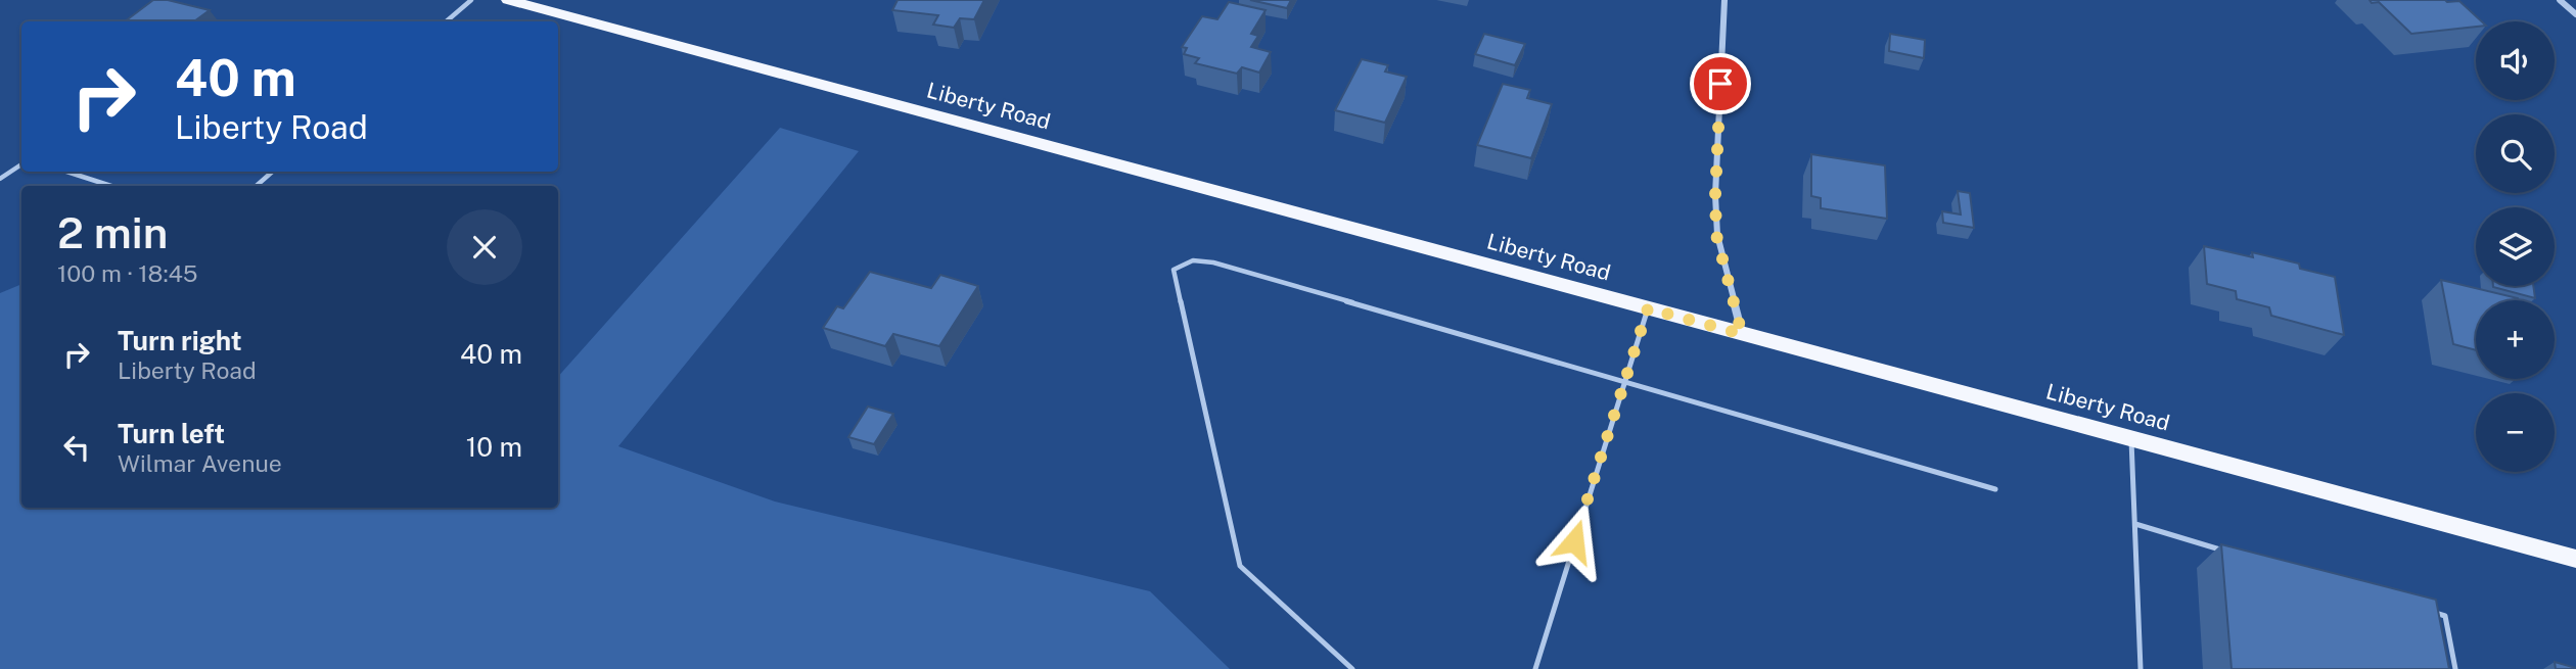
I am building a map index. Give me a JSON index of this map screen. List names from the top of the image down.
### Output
{
  "streets": {
    "main road": ["Liberty Road"]
  },
  "page": {
    "map_buttons": ["+", "−"],
    "turn": ["40 m", "Liberty Road"],
    "heading": ["2 min", "100 m · 18:45"],
    "list": [
      {
        "name": "Turn right",
        "note": "Liberty Road",
        "value": "40 m"
      },
      {
        "name": "Turn left",
        "note": "Wilmar Avenue",
        "value": "10 m"
      }
    ]
  }
}
